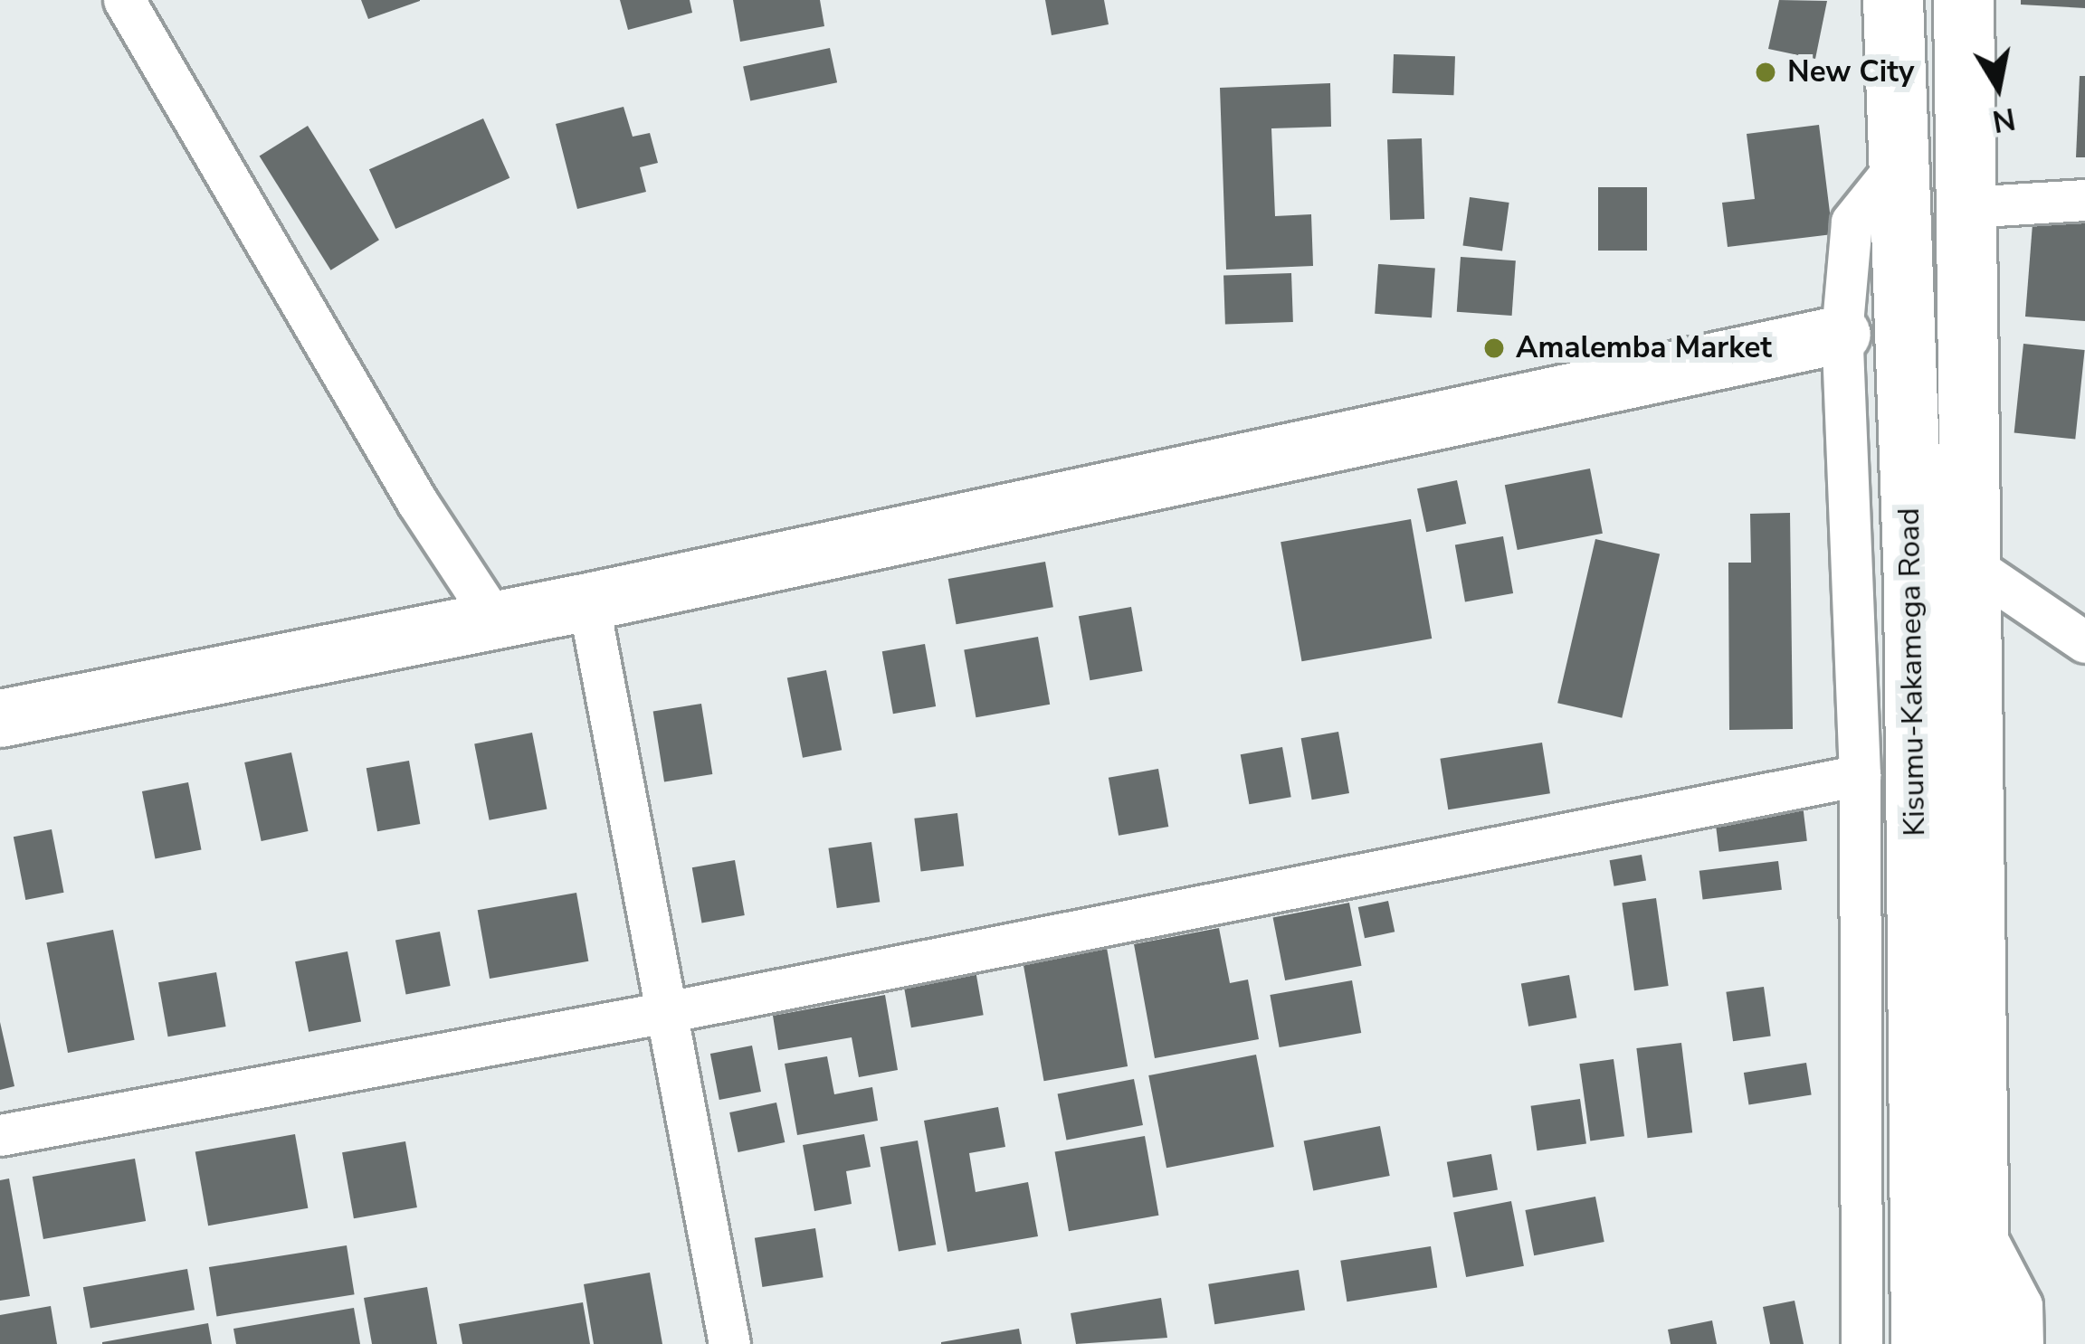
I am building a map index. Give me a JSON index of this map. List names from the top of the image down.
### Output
{
  "streets": {
    "highway": ["Kisumu-Kakamega Road"]
  },
  "places": ["New City", "Amalemba Market"],
  "north": "bottom"
}
